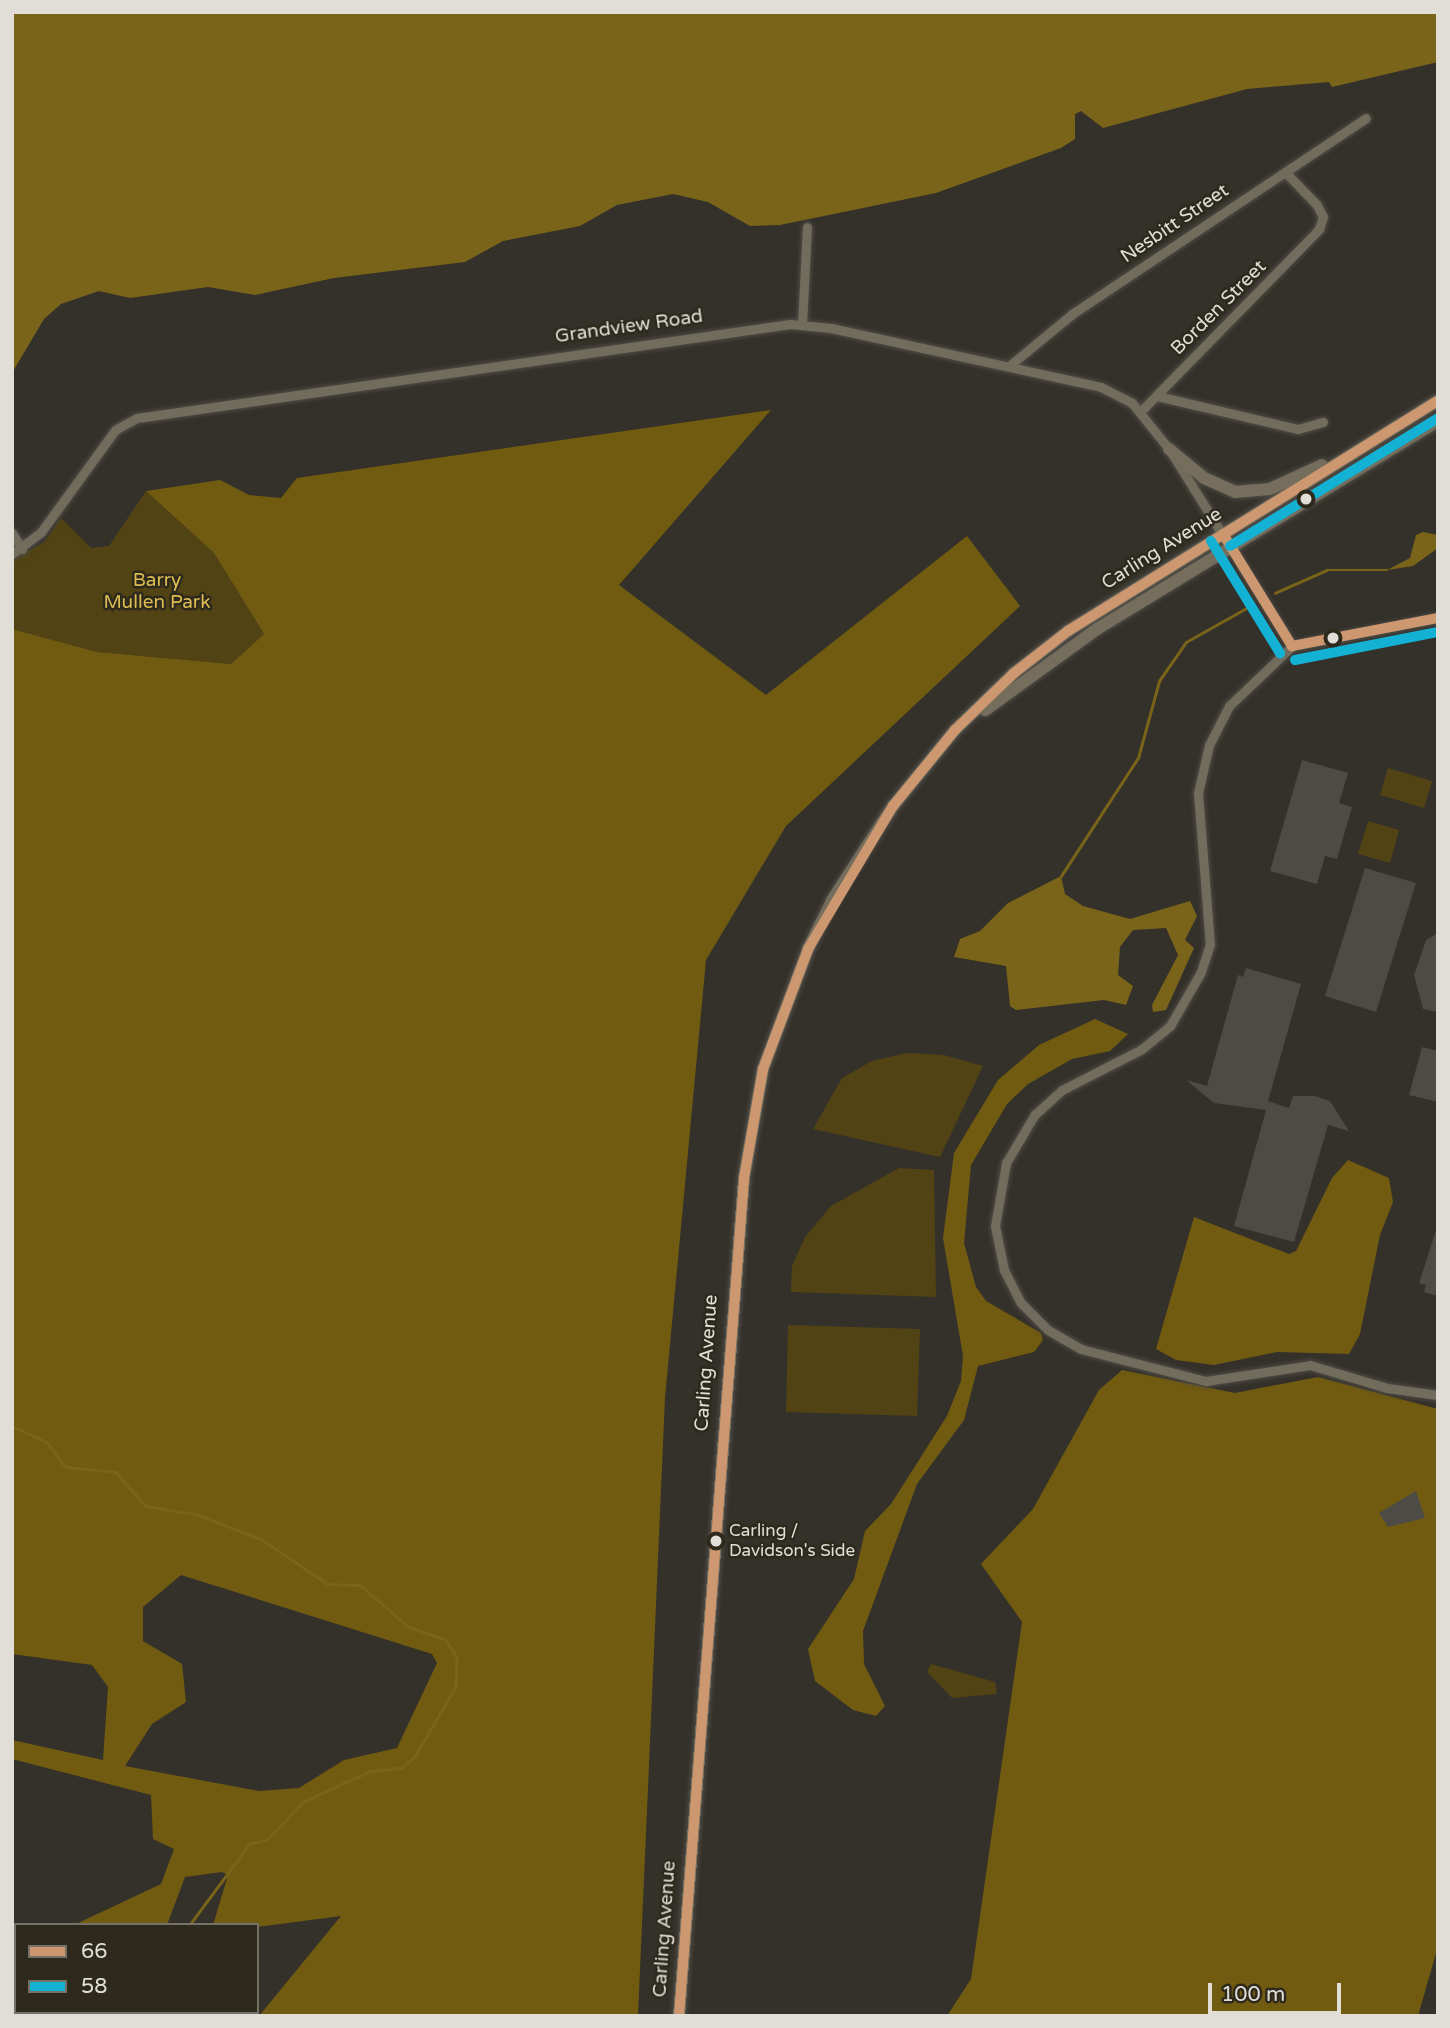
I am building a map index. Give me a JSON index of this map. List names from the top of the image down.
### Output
{
  "streets": {
    "main road": ["Carling Avenue"],
    "street": ["Nesbitt Street", "Borden Street", "Grandview Road"]
  },
  "crossings": [
    ["Nesbitt Street", "Borden Street"],
    ["Nesbitt Street", "Grandview Road"],
    ["Borden Street", "Grandview Road"],
    ["Grandview Road", "Carling Avenue"]
  ],
  "parks": ["Barry Mullen Park"],
  "places": ["Carling / Davidson's Side"],
  "lines": ["transit line 66", "transit line 58"],
  "legend": ["66", "58"],
  "scale_bar": "100 m"
}
